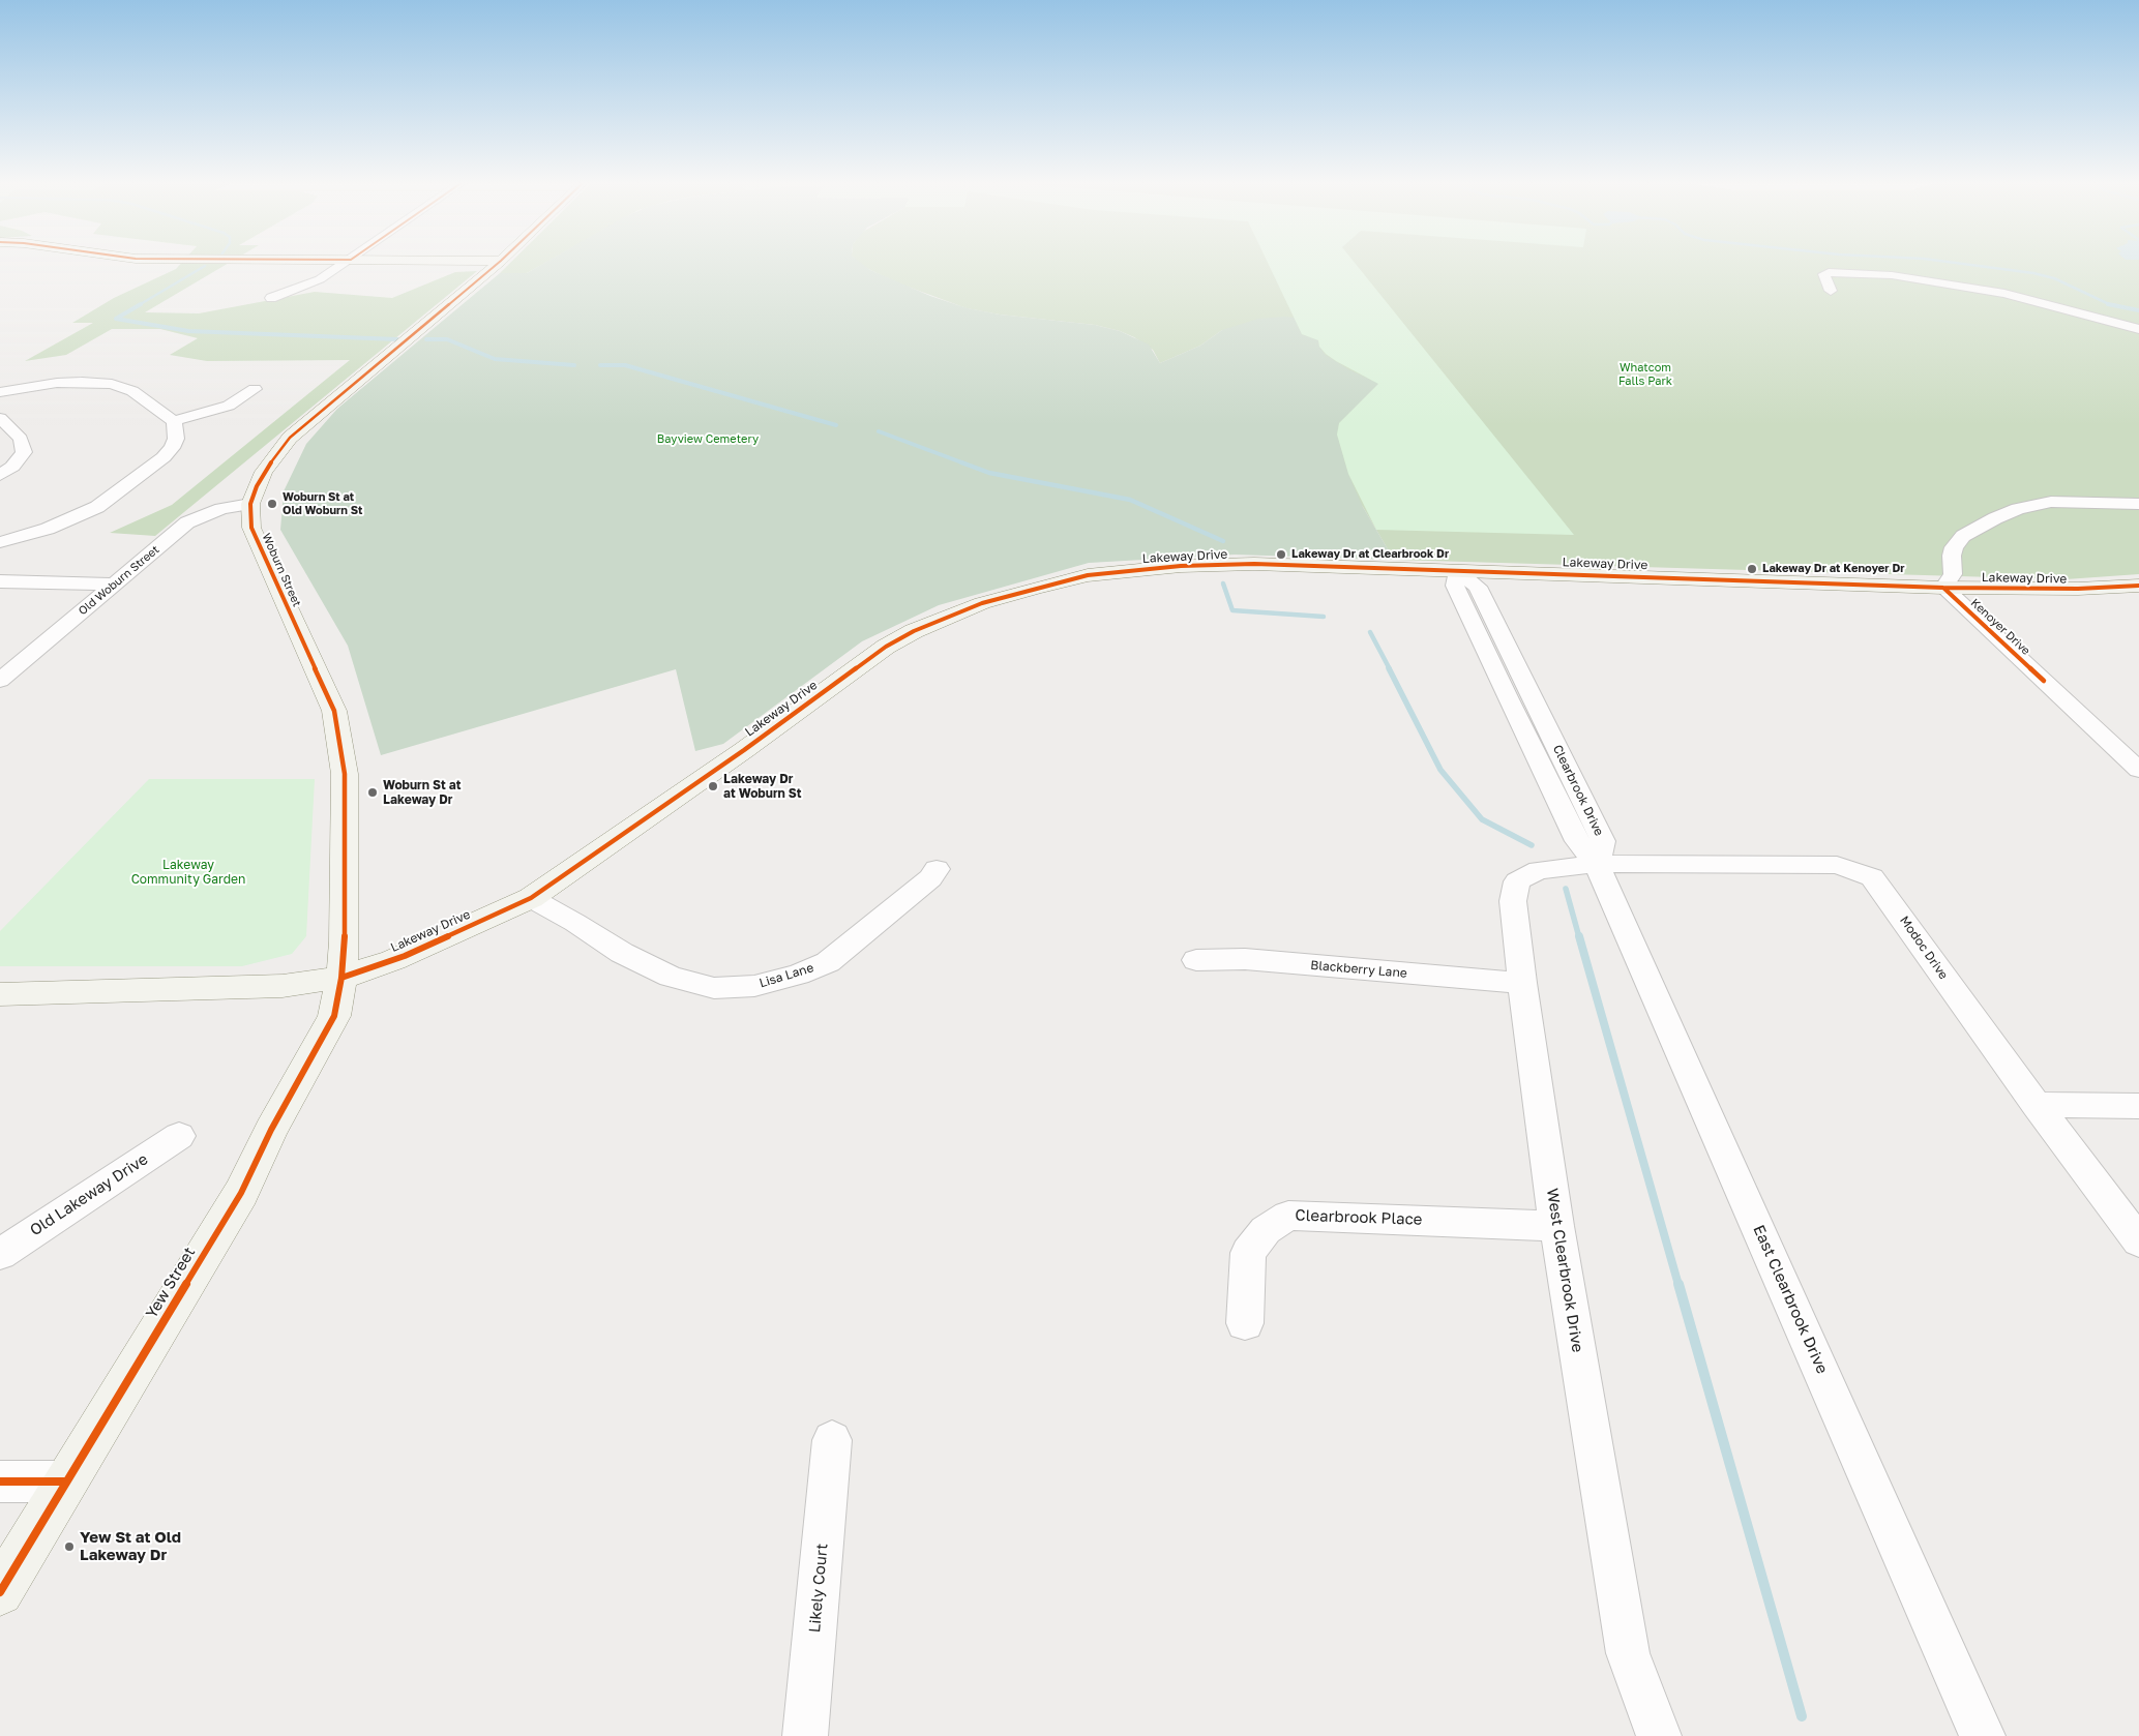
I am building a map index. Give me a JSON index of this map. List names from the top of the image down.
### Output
{
  "streets": {
    "street": [
      "Lakeway Drive",
      "Woburn Street",
      "Old Woburn Street",
      "Kenoyer Drive",
      "Clearbrook Drive",
      "Modoc Drive",
      "Blackberry Lane",
      "Lisa Lane",
      "Old Lakeway Drive",
      "Clearbrook Place",
      "West Clearbrook Drive",
      "Yew Street",
      "East Clearbrook Drive",
      "Likely Court"
    ]
  },
  "crossings": [
    ["Lakeway Drive", "Woburn Street"],
    ["Lakeway Drive", "Kenoyer Drive"],
    ["Lakeway Drive", "Clearbrook Drive"],
    ["Lakeway Drive", "Lisa Lane"],
    ["Lakeway Drive", "Yew Street"],
    ["Woburn Street", "Old Woburn Street"],
    ["Woburn Street", "Yew Street"],
    ["Clearbrook Drive", "Modoc Drive"],
    ["Clearbrook Drive", "West Clearbrook Drive"],
    ["Clearbrook Drive", "East Clearbrook Drive"],
    ["Modoc Drive", "West Clearbrook Drive"],
    ["Modoc Drive", "East Clearbrook Drive"],
    ["Blackberry Lane", "West Clearbrook Drive"],
    ["Clearbrook Place", "West Clearbrook Drive"],
    ["West Clearbrook Drive", "East Clearbrook Drive"]
  ],
  "parks": ["Whatcom Falls Park", "Bayview Cemetery", "Lakeway Community Garden"],
  "places": [
    "Woburn St at Old Woburn St",
    "Lakeway Dr at Clearbrook Dr",
    "Lakeway Dr at Kenoyer Dr",
    "Lakeway Dr at Woburn St",
    "Woburn St at Lakeway Dr",
    "Yew St at Old Lakeway Dr"
  ]
}
